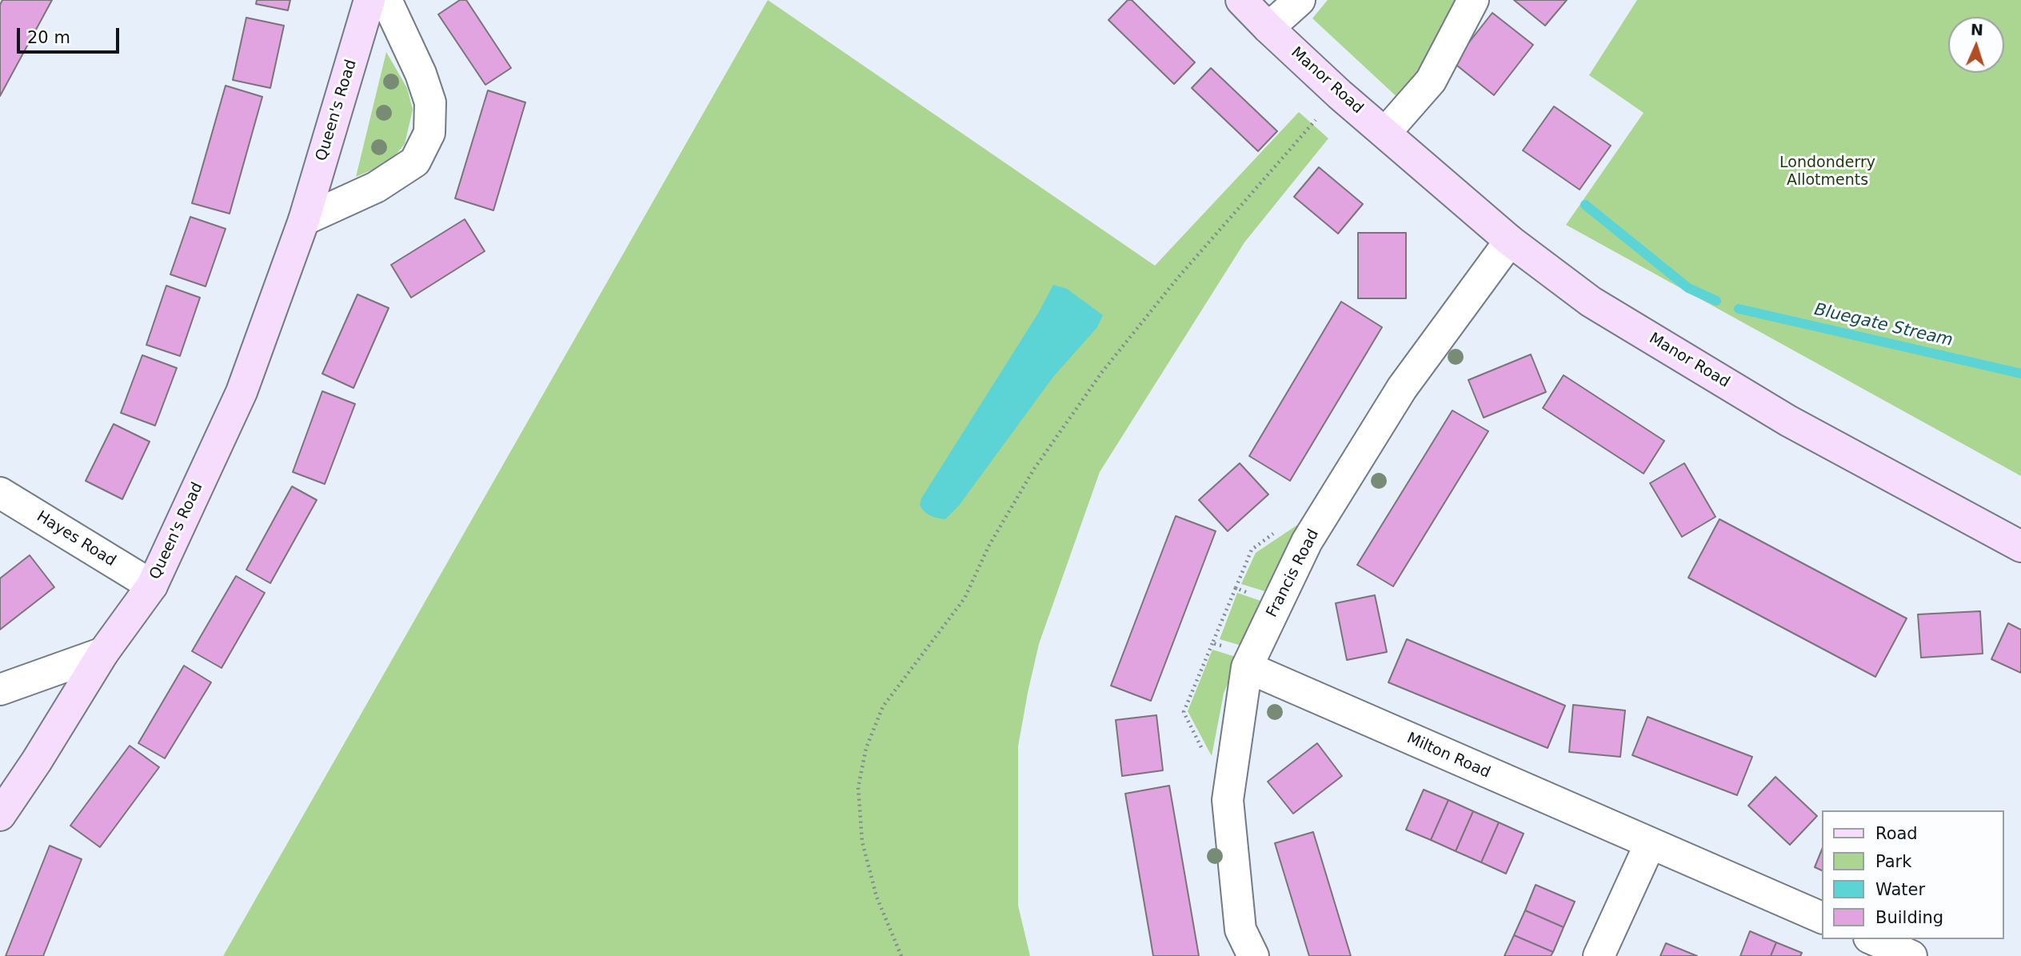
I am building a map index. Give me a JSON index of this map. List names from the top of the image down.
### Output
{
  "streets": {
    "street": [
      "Manor Road",
      "Queen's Road",
      "Hayes Road",
      "Francis Road",
      "Milton Road"
    ]
  },
  "crossings": [
    ["Manor Road", "Francis Road"],
    ["Queen's Road", "Hayes Road"],
    ["Francis Road", "Milton Road"]
  ],
  "water": ["Bluegate Stream"],
  "parks": ["Londonderry Allotments"],
  "legend": [
    "Road",
    "Park",
    "Water",
    "Building"
  ],
  "scale_bar": "20 m",
  "north": "top"
}
